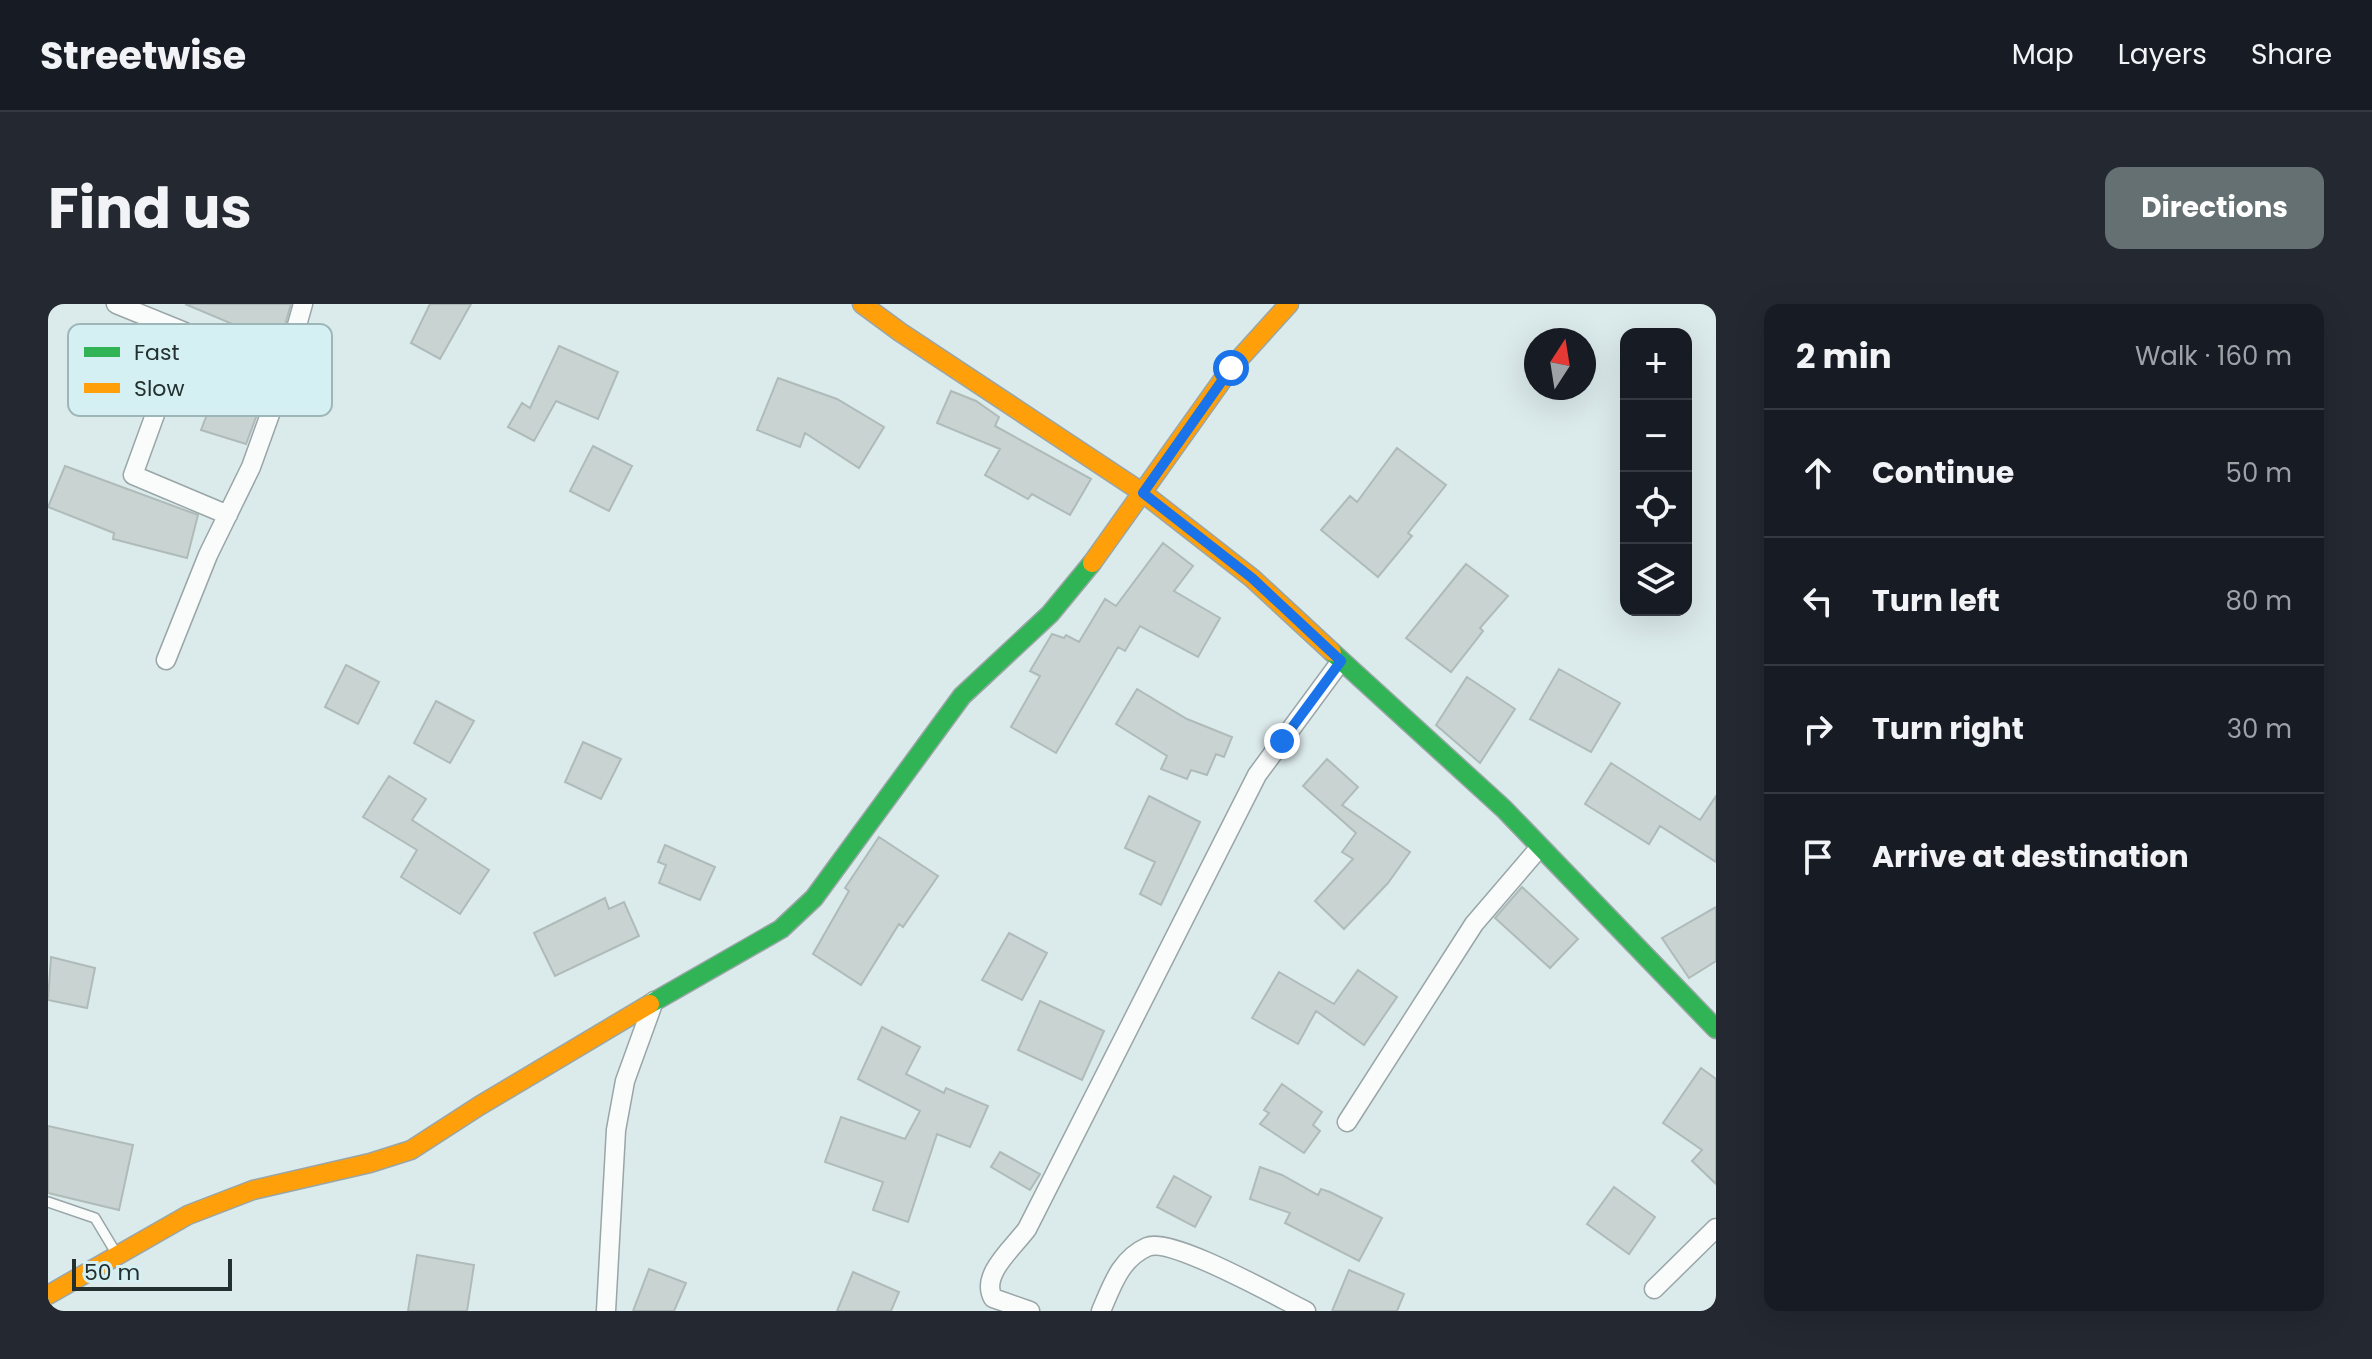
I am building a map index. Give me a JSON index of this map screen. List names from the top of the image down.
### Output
{
  "legend": ["Fast", "Slow"],
  "scale_bar": "50 m",
  "north": "top",
  "page": {
    "header": "Streetwise",
    "nav": ["Map", "Layers", "Share"],
    "title": "Find us",
    "buttons": "Directions",
    "heading": ["2 min", "Walk · 160 m"],
    "map_buttons": ["+", "−"],
    "list": [
      ["Continue", "50 m"],
      ["Turn left", "80 m"],
      ["Turn right", "30 m"],
      "Arrive at destination"
    ],
    "scale": "50 m"
  }
}
